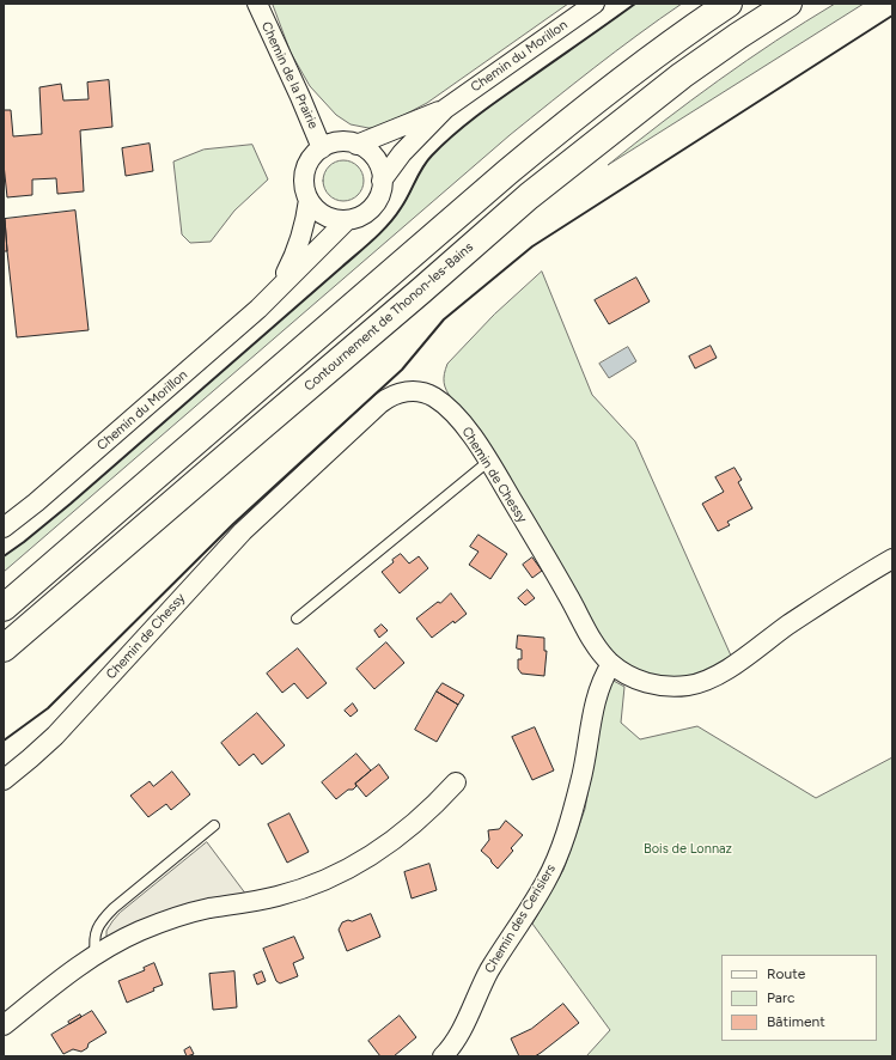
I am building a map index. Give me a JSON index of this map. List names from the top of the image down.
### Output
{
  "streets": {
    "highway": ["Contournement de Thonon-les-Bains"],
    "street": [
      "Chemin du Morillon",
      "Chemin de la Prairie",
      "Chemin de Chessy",
      "Chemin des Cerisiers"
    ]
  },
  "crossings": [
    ["Chemin du Morillon", "Chemin de la Prairie"],
    ["Chemin de Chessy", "Chemin des Cerisiers"]
  ],
  "parks": ["Bois de Lonnaz"],
  "legend": ["Route", "Parc", "Bâtiment"]
}
